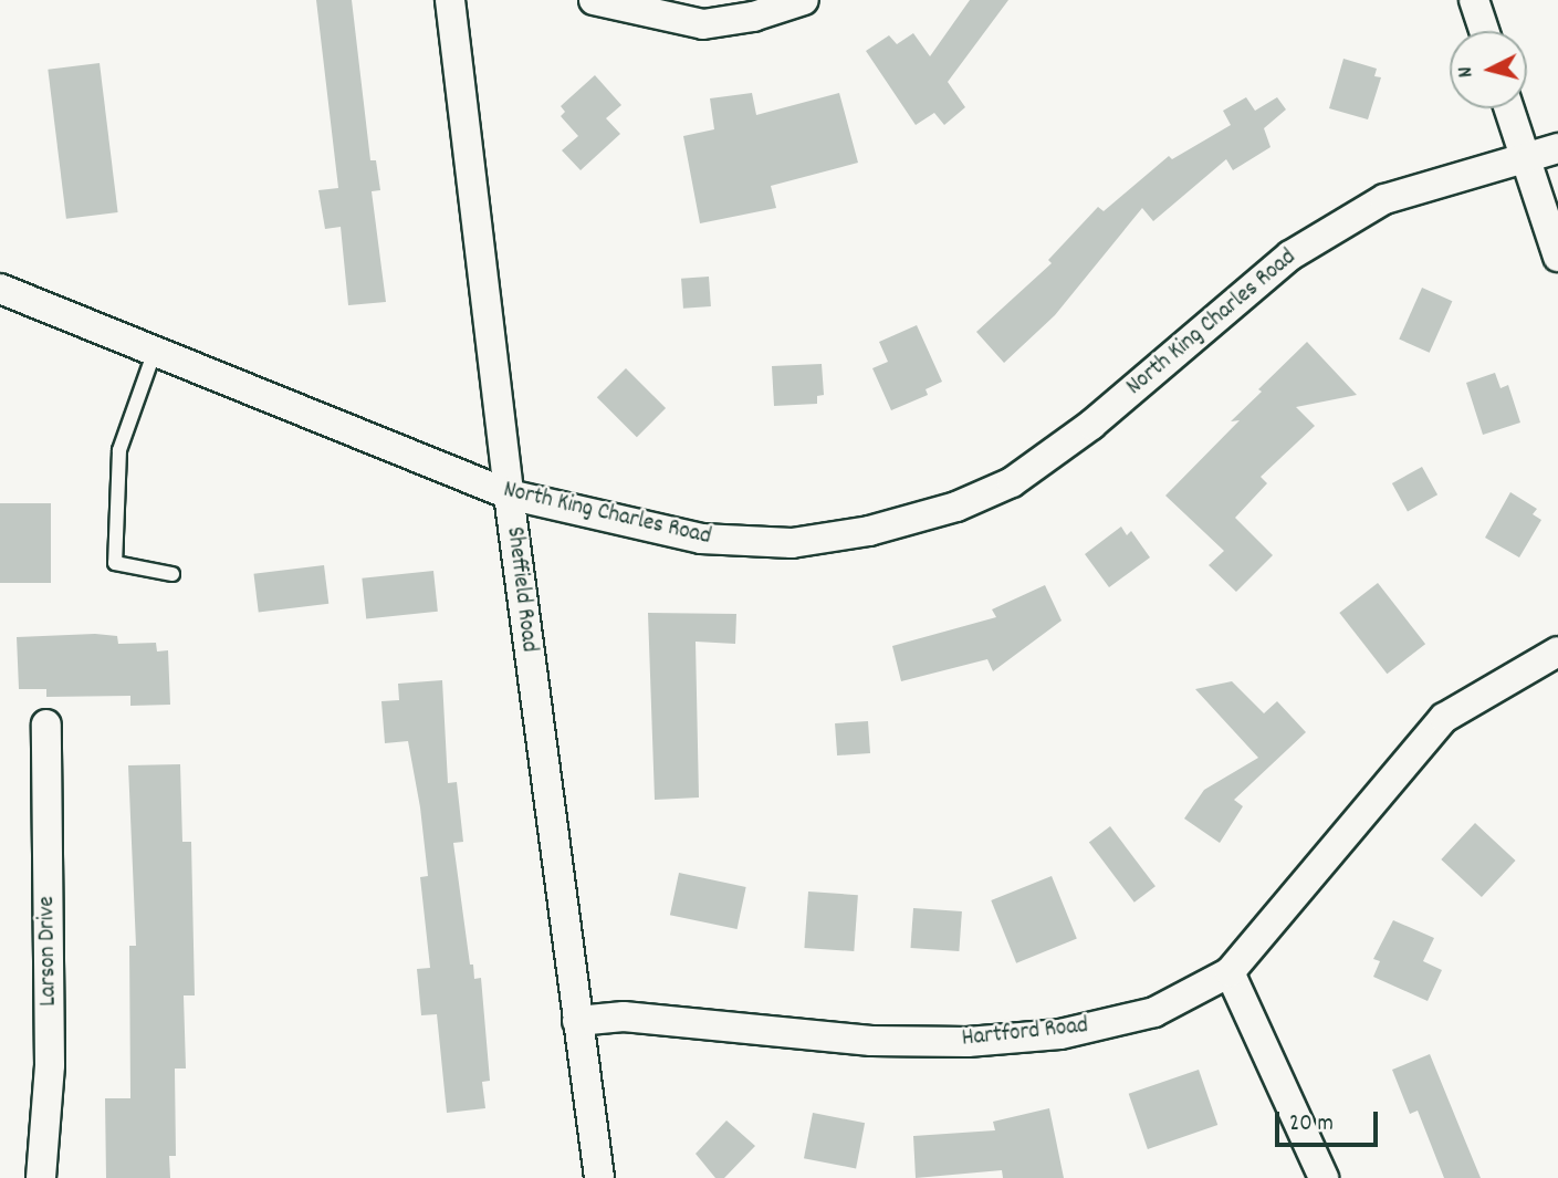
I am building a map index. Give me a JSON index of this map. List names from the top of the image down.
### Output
{
  "streets": {
    "street": [
      "North King Charles Road",
      "Sheffield Road",
      "Larson Drive",
      "Hartford Road"
    ]
  },
  "crossings": [
    ["North King Charles Road", "Sheffield Road"],
    ["Sheffield Road", "Hartford Road"]
  ],
  "scale_bar": "20 m",
  "north": "left"
}
